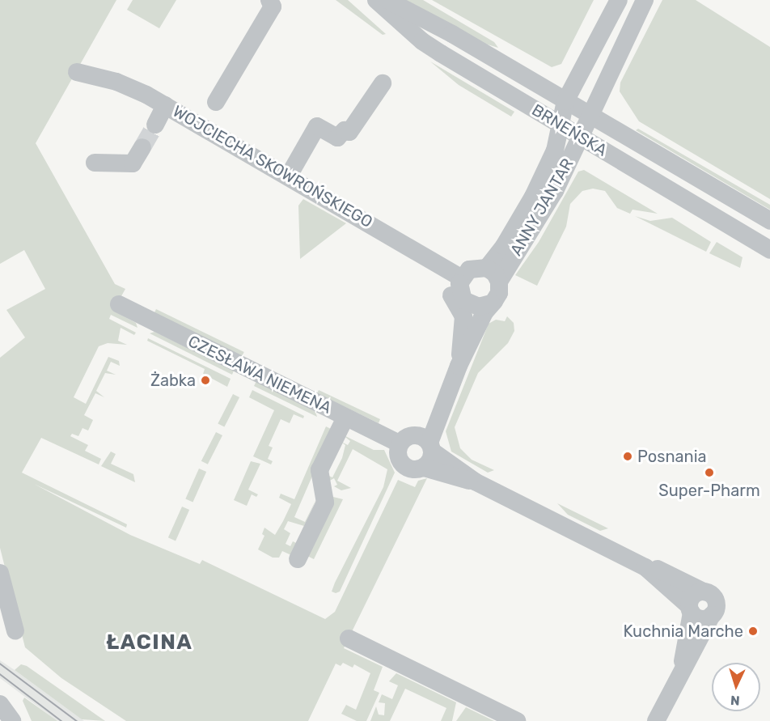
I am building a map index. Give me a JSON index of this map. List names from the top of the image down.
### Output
{
  "streets": {
    "street": [
      "BRNEŃSKA",
      "WOJCIECHA SKOWROŃSKIEGO",
      "ANNY JANTAR",
      "CZESŁAWA NIEMENA"
    ]
  },
  "crossings": [
    ["BRNEŃSKA", "ANNY JANTAR"],
    ["WOJCIECHA SKOWROŃSKIEGO", "ANNY JANTAR"],
    ["ANNY JANTAR", "CZESŁAWA NIEMENA"]
  ],
  "districts": ["ŁACINA"],
  "places": [
    "Żabka",
    "Posnania",
    "Super-Pharm",
    "Kuchnia Marche"
  ],
  "north": "bottom"
}
